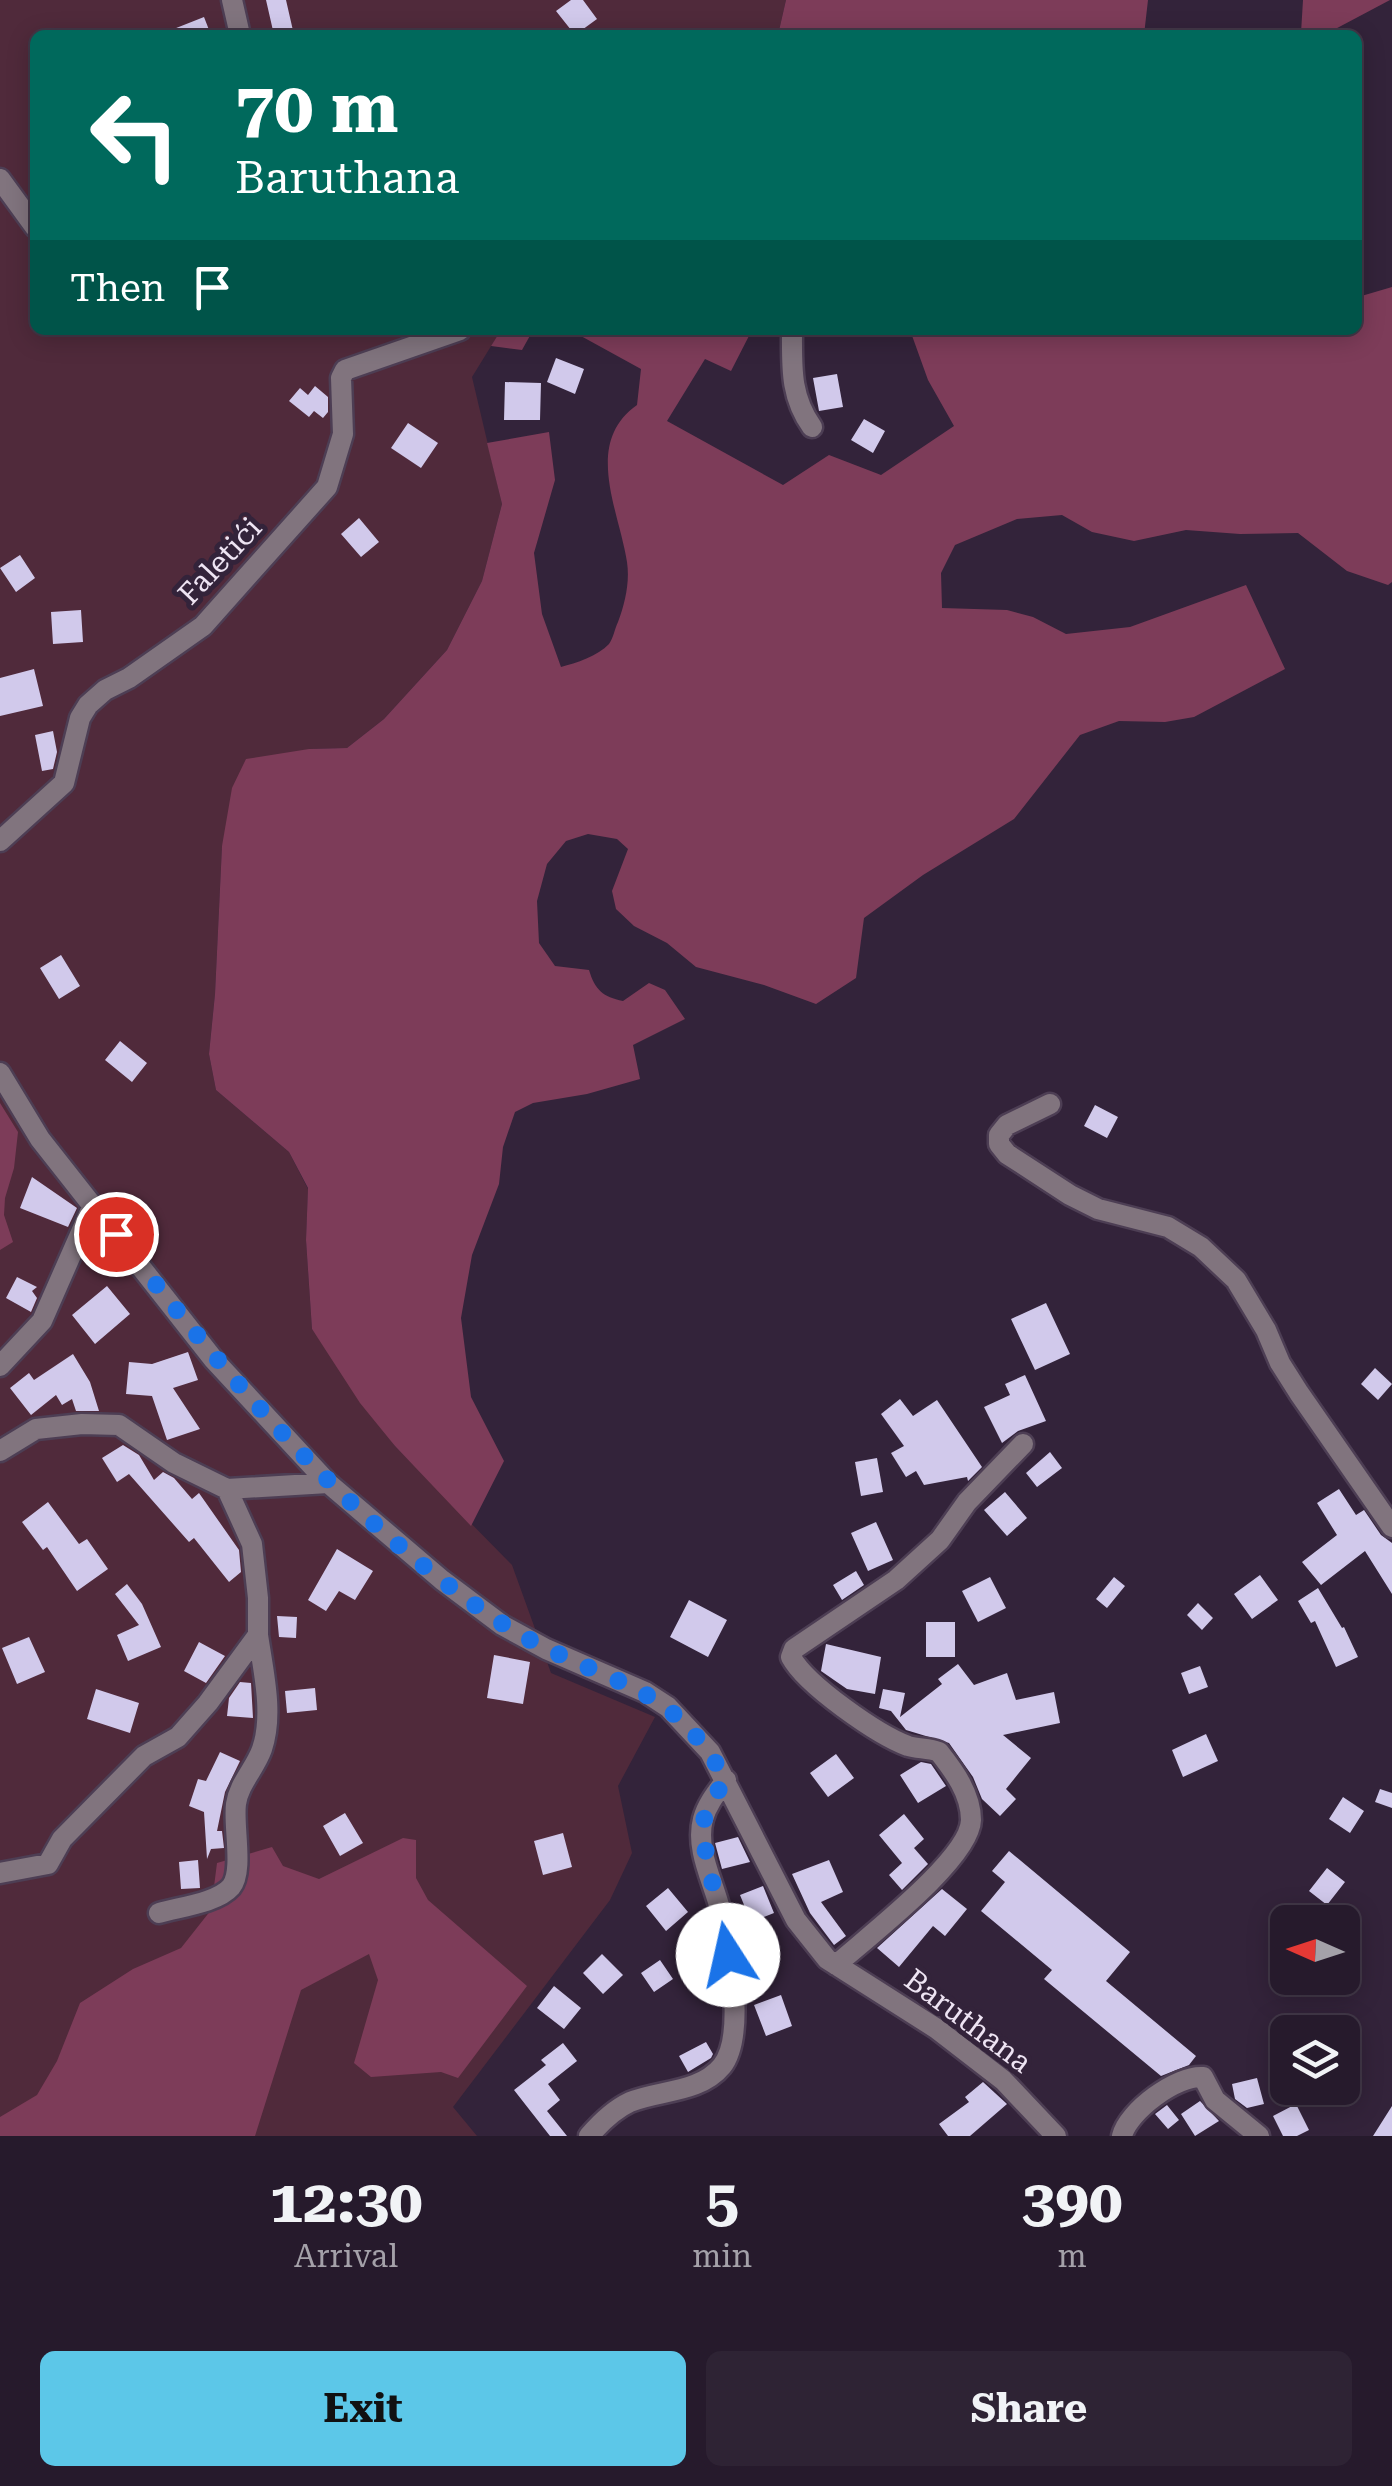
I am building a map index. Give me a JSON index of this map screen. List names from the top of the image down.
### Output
{
  "streets": {
    "street": ["Faletići", "Baruthana"]
  },
  "north": "left",
  "page": {
    "turn": ["70 m", "Baruthana"],
    "then": "Then",
    "eta": [
      "12:30",
      "Arrival",
      "5",
      "min",
      "390",
      "m"
    ],
    "buttons": ["Exit", "Share"]
  }
}
